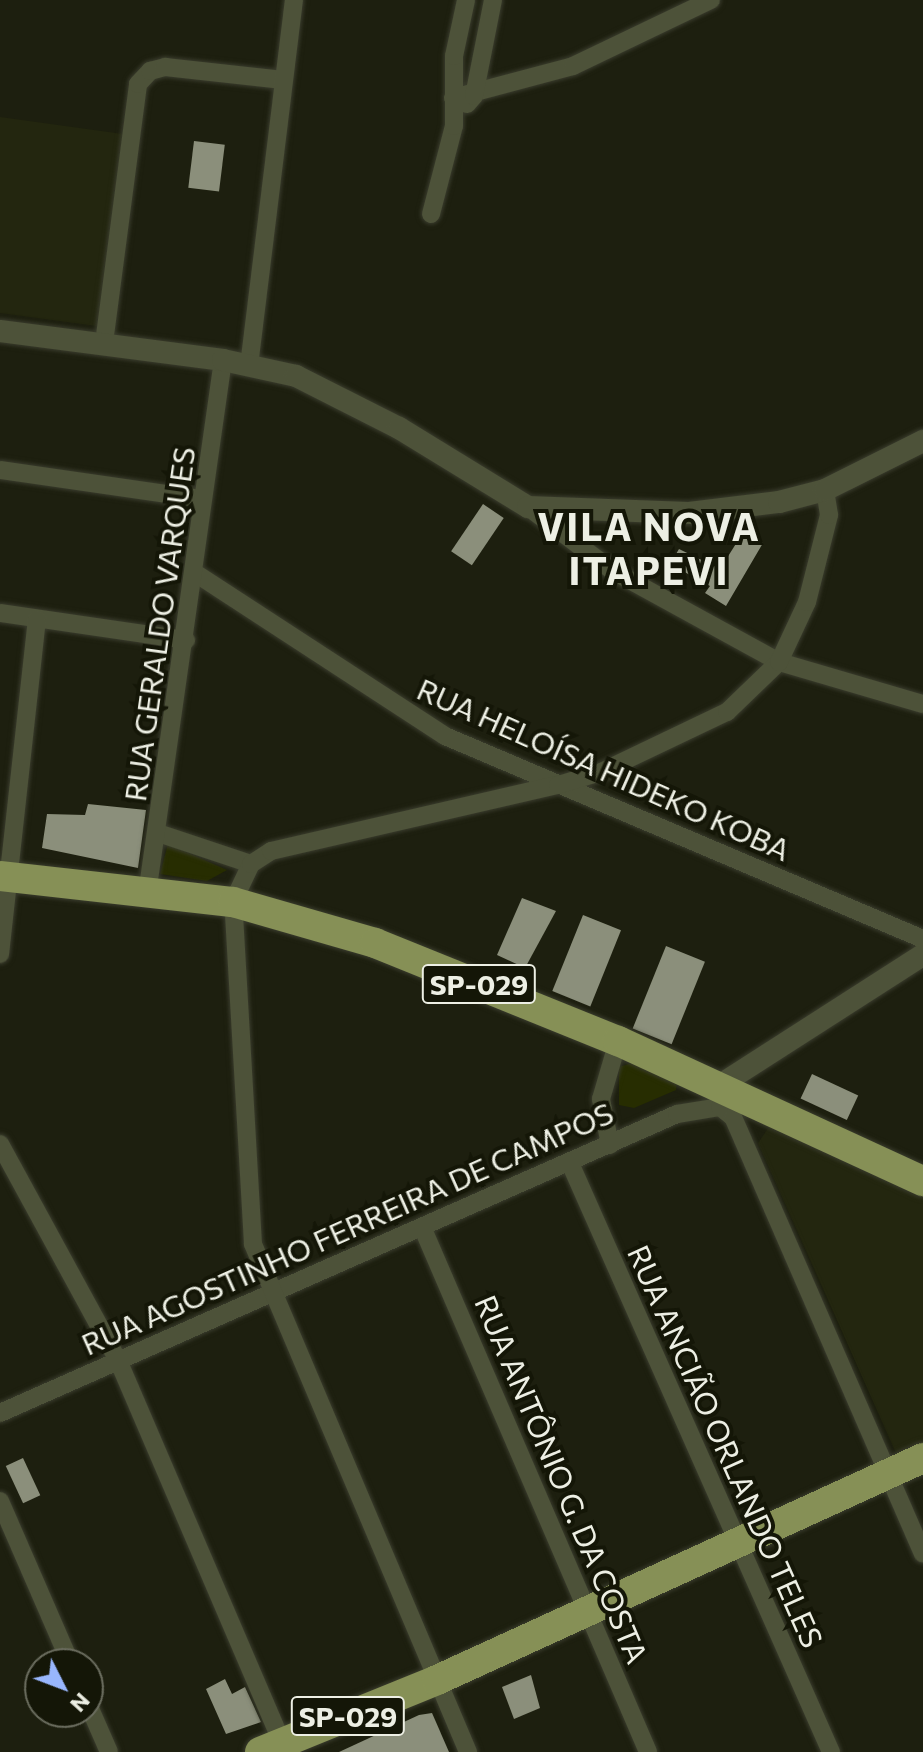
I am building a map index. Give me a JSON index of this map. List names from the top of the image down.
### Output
{
  "streets": {
    "highway": ["SP-029"],
    "street": [
      "RUA GERALDO VARQUES",
      "RUA HELOÍSA HIDEKO KOBA",
      "RUA AGOSTINHO FERREIRA DE CAMPOS",
      "RUA ANCIÃO ORLANDO TELES",
      "RUA ANTÔNIO G. DA COSTA"
    ]
  },
  "crossings": [
    ["RUA GERALDO VARQUES", "RUA HELOÍSA HIDEKO KOBA"],
    ["RUA GERALDO VARQUES", "SP-029"],
    ["SP-029", "RUA AGOSTINHO FERREIRA DE CAMPOS"],
    ["SP-029", "RUA ANCIÃO ORLANDO TELES"],
    ["SP-029", "RUA ANTÔNIO G. DA COSTA"],
    ["RUA AGOSTINHO FERREIRA DE CAMPOS", "RUA ANCIÃO ORLANDO TELES"],
    ["RUA AGOSTINHO FERREIRA DE CAMPOS", "RUA ANTÔNIO G. DA COSTA"]
  ],
  "districts": ["VILA NOVA ITAPEVI"],
  "north": "bottom right"
}
